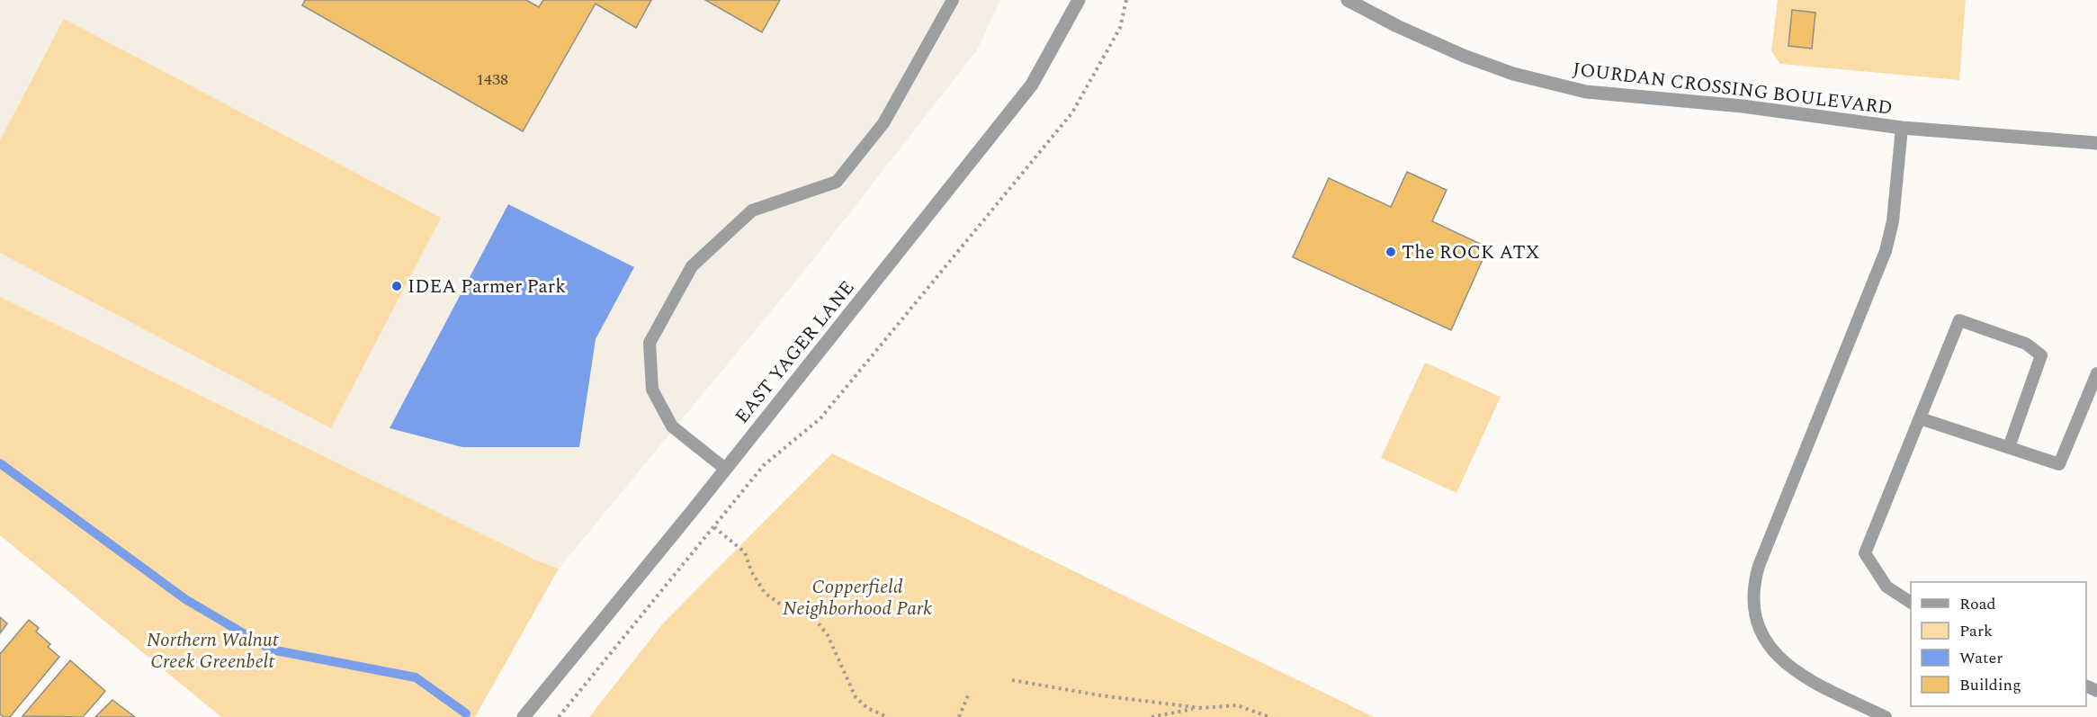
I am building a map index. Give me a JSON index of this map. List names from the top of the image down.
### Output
{
  "streets": {
    "street": ["JOURDAN CROSSING BOULEVARD", "EAST YAGER LANE"]
  },
  "parks": ["Copperfield Neighborhood Park", "Northern Walnut Creek Greenbelt"],
  "places": ["The ROCK ATX", "IDEA Parmer Park"],
  "house_numbers": ["1438"],
  "legend": [
    "Road",
    "Park",
    "Water",
    "Building"
  ]
}
